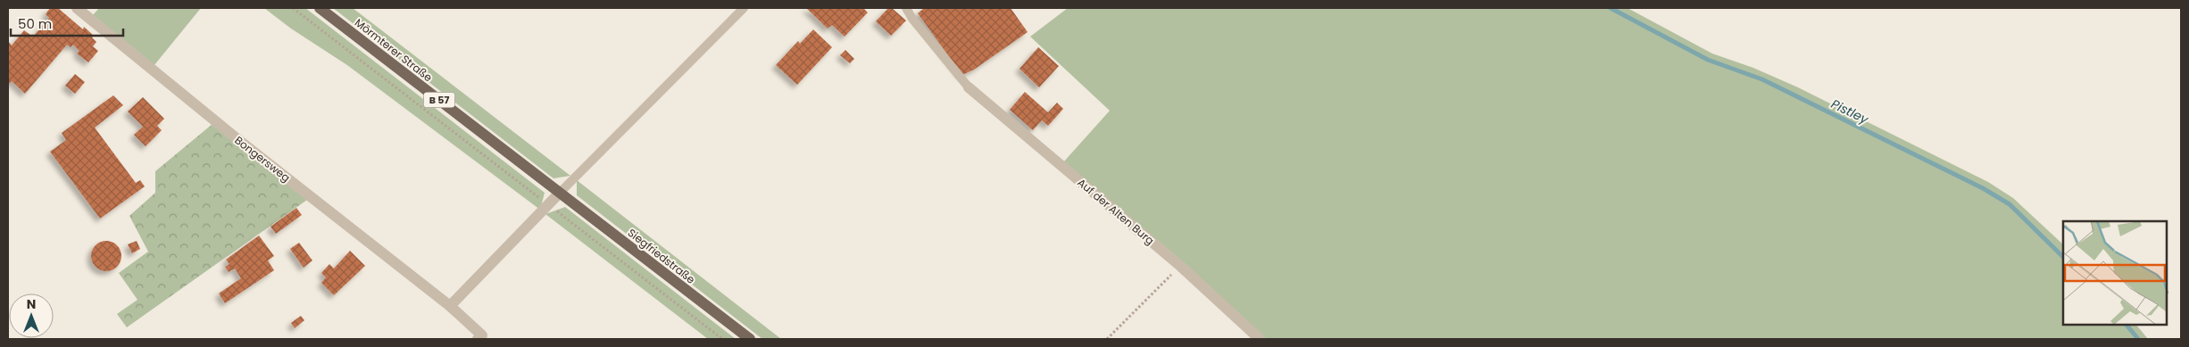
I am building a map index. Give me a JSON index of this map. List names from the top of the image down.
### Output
{
  "streets": {
    "main road": ["Mörmterer Straße", "B 57", "Siegfriedstraße"],
    "street": ["Bongersweg", "Auf der Alten Burg"]
  },
  "crossings": [
    ["Mörmterer Straße", "Siegfriedstraße"]
  ],
  "water": ["Pistley"],
  "scale_bar": "50 m",
  "north": "top"
}
